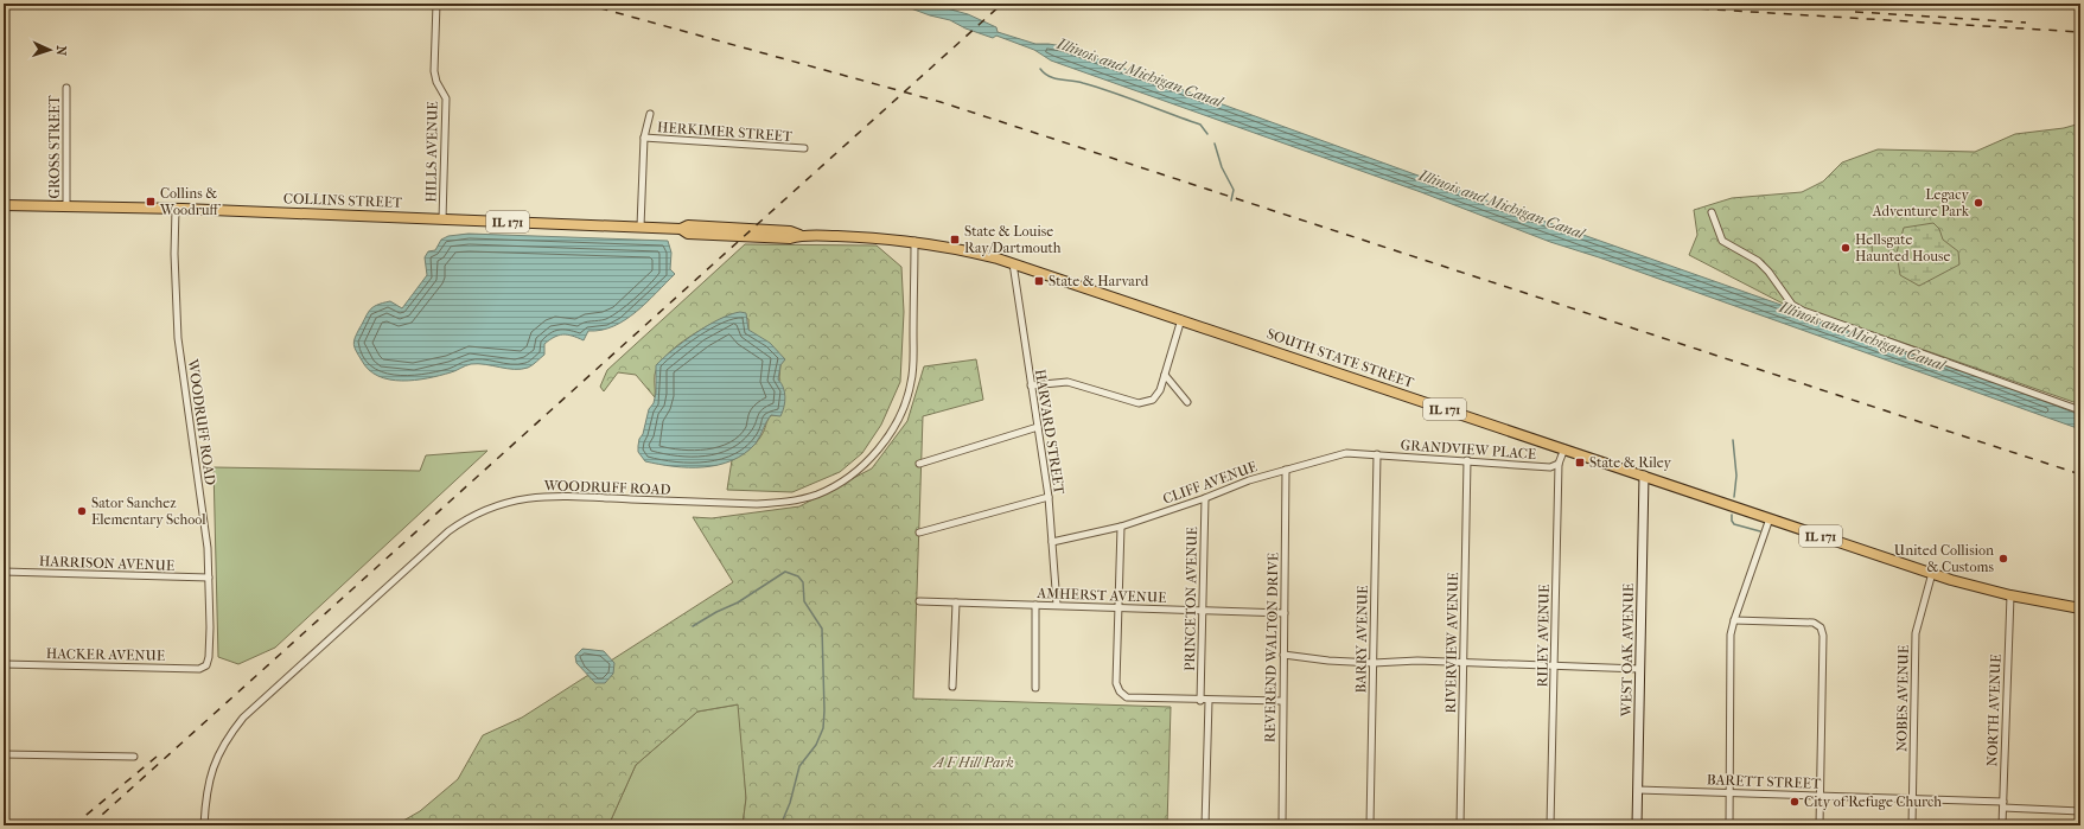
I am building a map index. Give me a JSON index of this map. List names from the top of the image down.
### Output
{
  "streets": {
    "main road": ["COLLINS STREET", "IL 171", "SOUTH STATE STREET"],
    "street": [
      "HERKIMER STREET",
      "GROSS STREET",
      "HILLS AVENUE",
      "WOODRUFF ROAD",
      "HARVARD STREET",
      "GRANDVIEW PLACE",
      "CLIFF AVENUE",
      "HARRISON AVENUE",
      "AMHERST AVENUE",
      "PRINCETON AVENUE",
      "RILEY AVENUE",
      "BARRY AVENUE",
      "RIVERVIEW AVENUE",
      "REVEREND WALTON DRIVE",
      "WEST OAK AVENUE",
      "HACKER AVENUE",
      "NOBES AVENUE",
      "NORTH AVENUE",
      "BARETT STREET"
    ]
  },
  "crossings": [
    ["GROSS STREET", "COLLINS STREET"],
    ["HILLS AVENUE", "COLLINS STREET"],
    ["COLLINS STREET", "SOUTH STATE STREET"],
    ["COLLINS STREET", "WOODRUFF ROAD"],
    ["SOUTH STATE STREET", "WOODRUFF ROAD"],
    ["SOUTH STATE STREET", "HARVARD STREET"],
    ["SOUTH STATE STREET", "RILEY AVENUE"],
    ["SOUTH STATE STREET", "WEST OAK AVENUE"],
    ["SOUTH STATE STREET", "NOBES AVENUE"],
    ["SOUTH STATE STREET", "NORTH AVENUE"],
    ["WOODRUFF ROAD", "HARRISON AVENUE"],
    ["WOODRUFF ROAD", "HACKER AVENUE"],
    ["HARVARD STREET", "CLIFF AVENUE"],
    ["HARVARD STREET", "AMHERST AVENUE"],
    ["GRANDVIEW PLACE", "CLIFF AVENUE"],
    ["GRANDVIEW PLACE", "RILEY AVENUE"],
    ["GRANDVIEW PLACE", "BARRY AVENUE"],
    ["GRANDVIEW PLACE", "RIVERVIEW AVENUE"],
    ["CLIFF AVENUE", "PRINCETON AVENUE"],
    ["CLIFF AVENUE", "BARRY AVENUE"],
    ["CLIFF AVENUE", "REVEREND WALTON DRIVE"],
    ["AMHERST AVENUE", "PRINCETON AVENUE"],
    ["AMHERST AVENUE", "REVEREND WALTON DRIVE"],
    ["WEST OAK AVENUE", "BARETT STREET"],
    ["NOBES AVENUE", "BARETT STREET"],
    ["NORTH AVENUE", "BARETT STREET"]
  ],
  "water": ["Illinois and Michigan Canal"],
  "parks": ["A F Hill Park"],
  "places": {
    "transit": [
      "Collins & Woodruff",
      "State & Louise Ray/Dartmouth",
      "State & Harvard",
      "State & Riley"
    ],
    "other": [
      "Legacy Adventure Park",
      "Hellsgate Haunted House",
      "Sator Sanchez Elementary School",
      "United Collision & Customs",
      "City of Refuge Church"
    ]
  },
  "north": "right"
}
